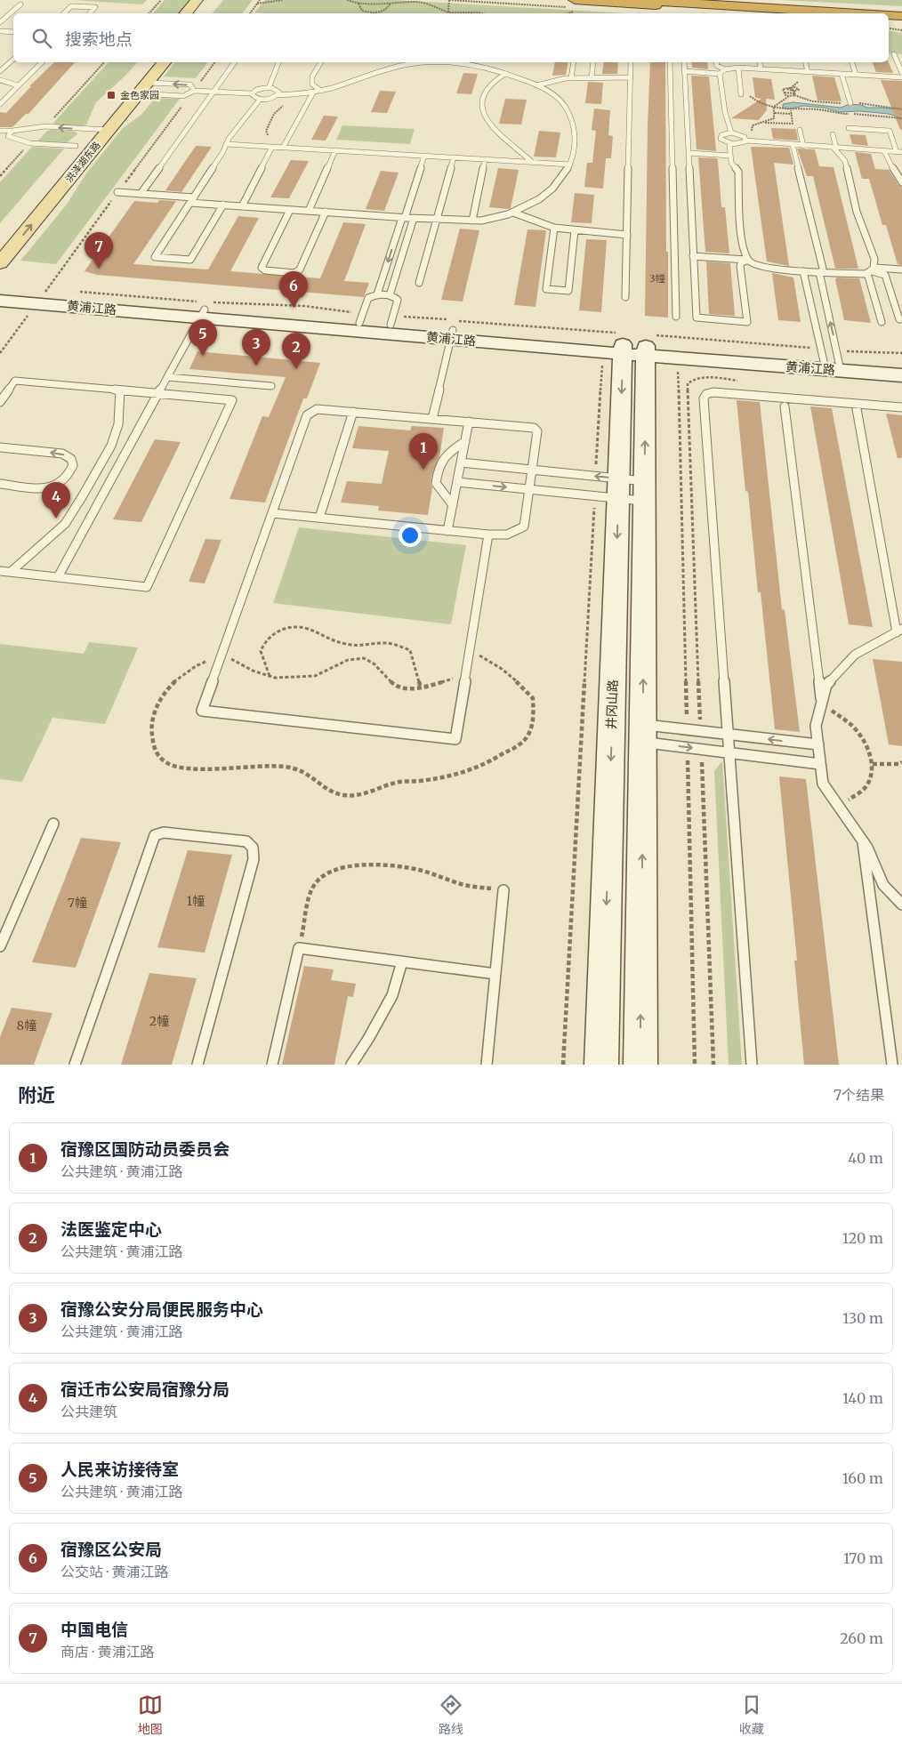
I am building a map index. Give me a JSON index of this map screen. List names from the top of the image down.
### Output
{
  "streets": {
    "main road": ["洪泽湖东路"],
    "street": ["黄浦江路", "井冈山路"]
  },
  "crossings": [
    ["黄浦江路", "井冈山路"]
  ],
  "one_way": ["洪泽湖东路"],
  "places": {
    "transit": ["金色家园"]
  },
  "house_numbers": [
    "3幢",
    "1幢",
    "7幢",
    "2幢",
    "8幢"
  ],
  "page": {
    "search": "搜索地点",
    "pins": [
      "7",
      "6",
      "5",
      "3",
      "2",
      "1",
      "4"
    ],
    "heading": ["附近", "7个结果"],
    "list": [
      {
        "mark": "1",
        "name": "宿豫区国防动员委员会",
        "note": "公共建筑 · 黄浦江路",
        "value": "40 m"
      },
      {
        "mark": "2",
        "name": "法医鉴定中心",
        "note": "公共建筑 · 黄浦江路",
        "value": "120 m"
      },
      {
        "mark": "3",
        "name": "宿豫公安分局便民服务中心",
        "note": "公共建筑 · 黄浦江路",
        "value": "130 m"
      },
      {
        "mark": "4",
        "name": "宿迁市公安局宿豫分局",
        "note": "公共建筑",
        "value": "140 m"
      },
      {
        "mark": "5",
        "name": "人民来访接待室",
        "note": "公共建筑 · 黄浦江路",
        "value": "160 m"
      },
      {
        "mark": "6",
        "name": "宿豫区公安局",
        "note": "公交站 · 黄浦江路",
        "value": "170 m"
      },
      {
        "mark": "7",
        "name": "中国电信",
        "note": "商店 · 黄浦江路",
        "value": "260 m"
      }
    ],
    "nav": ["地图", "路线", "收藏"]
  }
}
